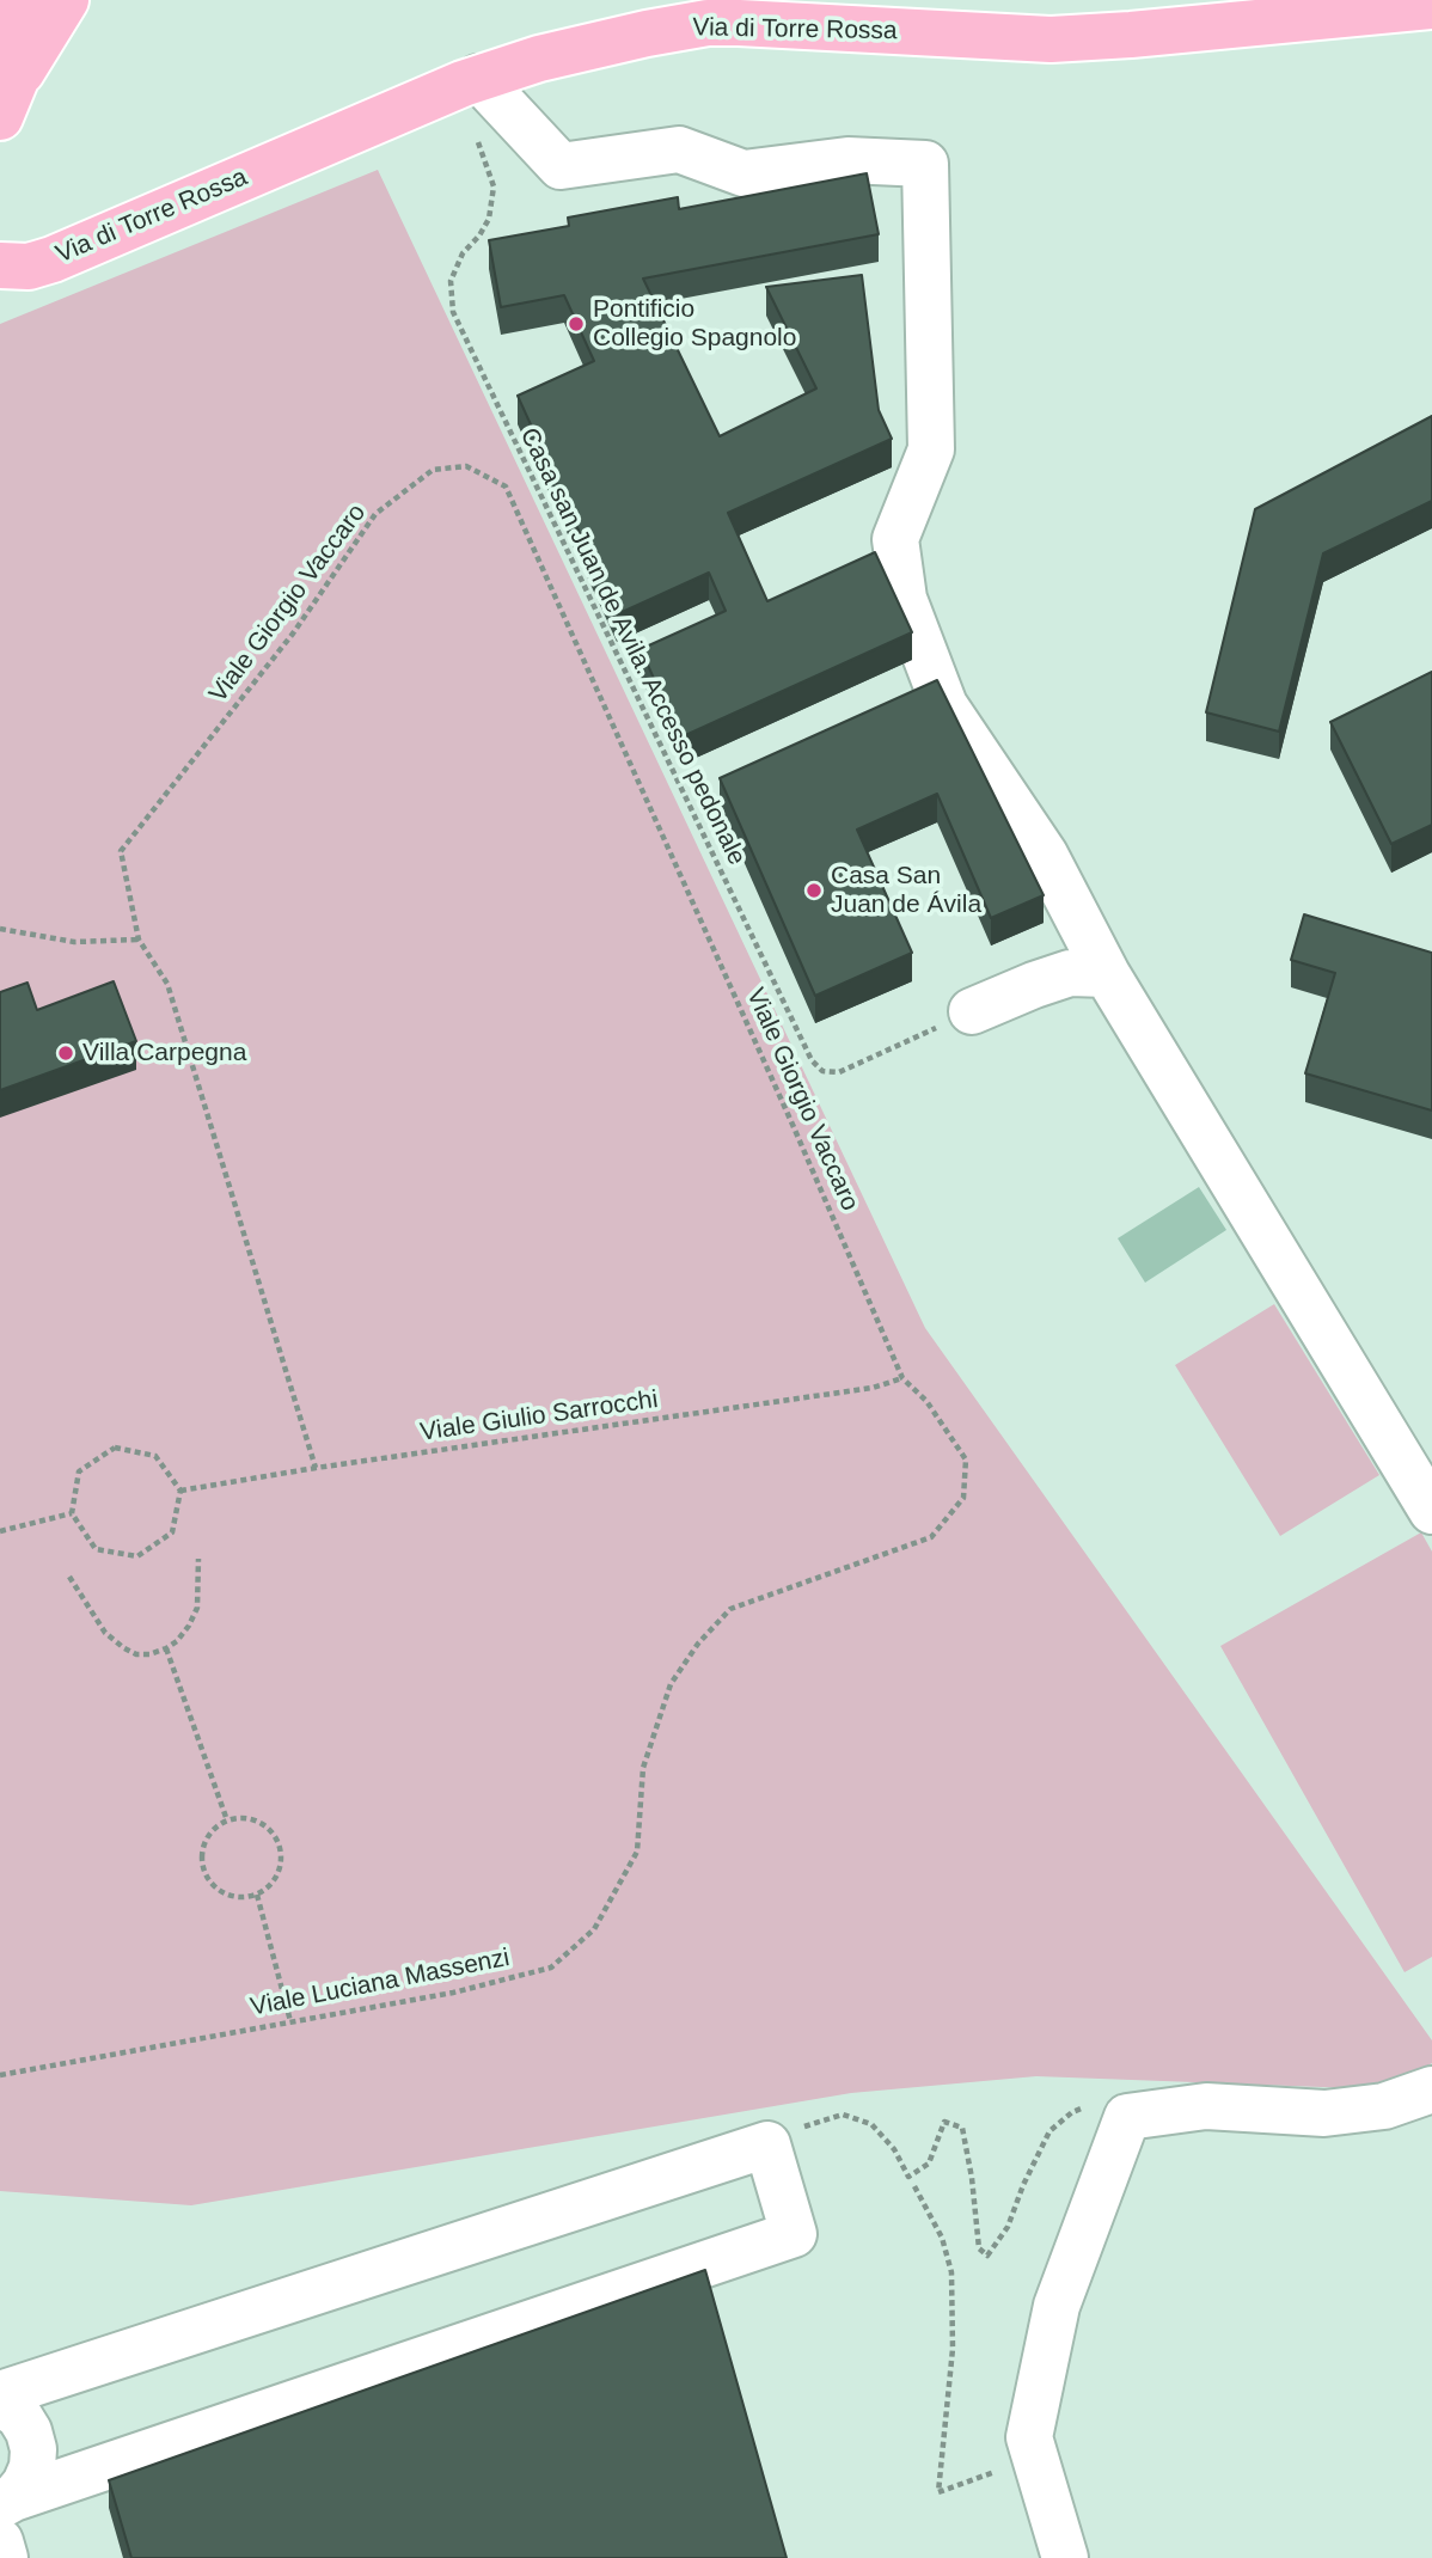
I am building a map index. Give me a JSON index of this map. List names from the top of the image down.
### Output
{
  "streets": {
    "main road": ["Via di Torre Rossa"],
    "path": [
      "Viale Giorgio Vaccaro",
      "Casa san Juan de Avila. Accesso pedonale",
      "Viale Giulio Sarrocchi",
      "Viale Luciana Massenzi"
    ]
  },
  "crossings": [
    ["Via di Torre Rossa", "Casa san Juan de Avila. Accesso pedonale"],
    ["Viale Giorgio Vaccaro", "Viale Giulio Sarrocchi"],
    ["Viale Giorgio Vaccaro", "Viale Luciana Massenzi"],
    ["Viale Giulio Sarrocchi", "Viale Luciana Massenzi"]
  ],
  "places": ["Pontificio Collegio Spagnolo", "Casa San Juan de Ávila", "Villa Carpegna"]
}
